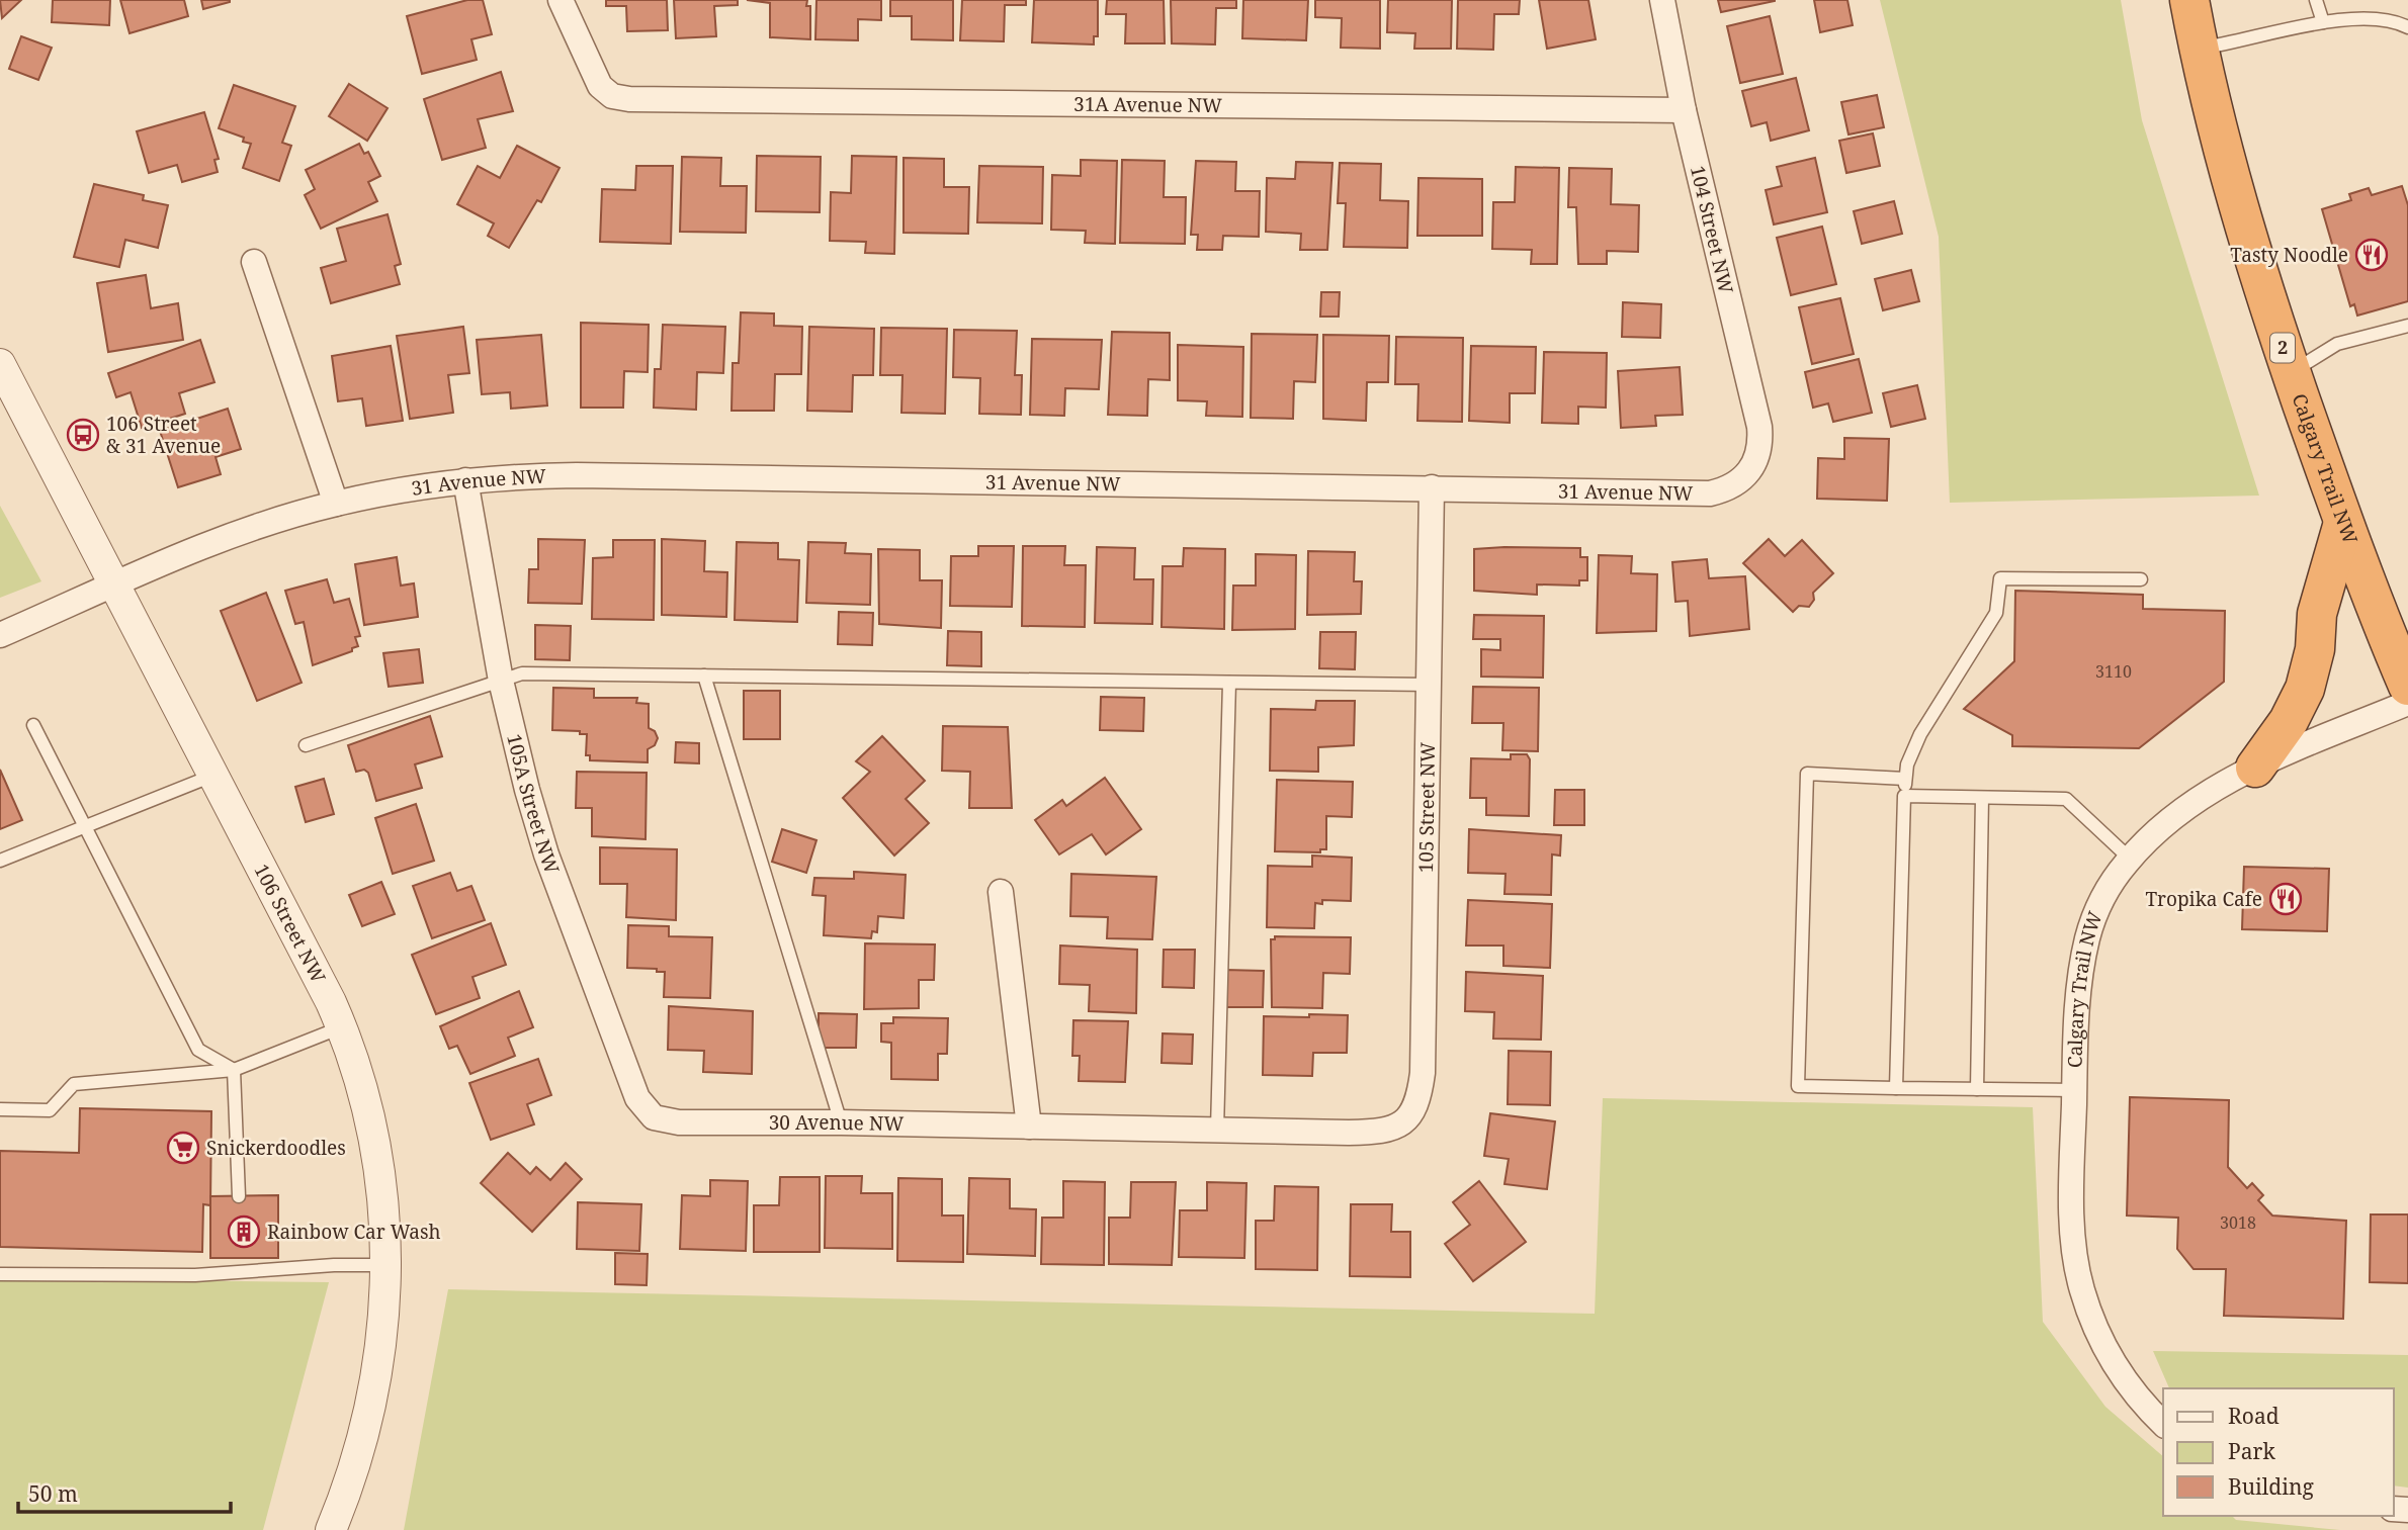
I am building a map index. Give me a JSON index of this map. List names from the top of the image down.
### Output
{
  "streets": {
    "highway": ["2", "Calgary Trail NW"],
    "street": [
      "31A Avenue NW",
      "104 Street NW",
      "31 Avenue NW",
      "105A Street NW",
      "105 Street NW",
      "106 Street NW",
      "30 Avenue NW"
    ]
  },
  "crossings": [
    ["31A Avenue NW", "104 Street NW"],
    ["104 Street NW", "31 Avenue NW"],
    ["31 Avenue NW", "105A Street NW"],
    ["31 Avenue NW", "105 Street NW"],
    ["31 Avenue NW", "106 Street NW"],
    ["105A Street NW", "30 Avenue NW"],
    ["105 Street NW", "30 Avenue NW"]
  ],
  "places": {
    "restaurant": ["Tasty Noodle", "Tropika Cafe"],
    "bus stop": ["106 Street & 31 Avenue"],
    "supermarket": ["Snickerdoodles"],
    "building": ["Rainbow Car Wash"]
  },
  "house_numbers": ["3110", "3018"],
  "legend": ["Road", "Park", "Building"],
  "scale_bar": "50 m"
}
